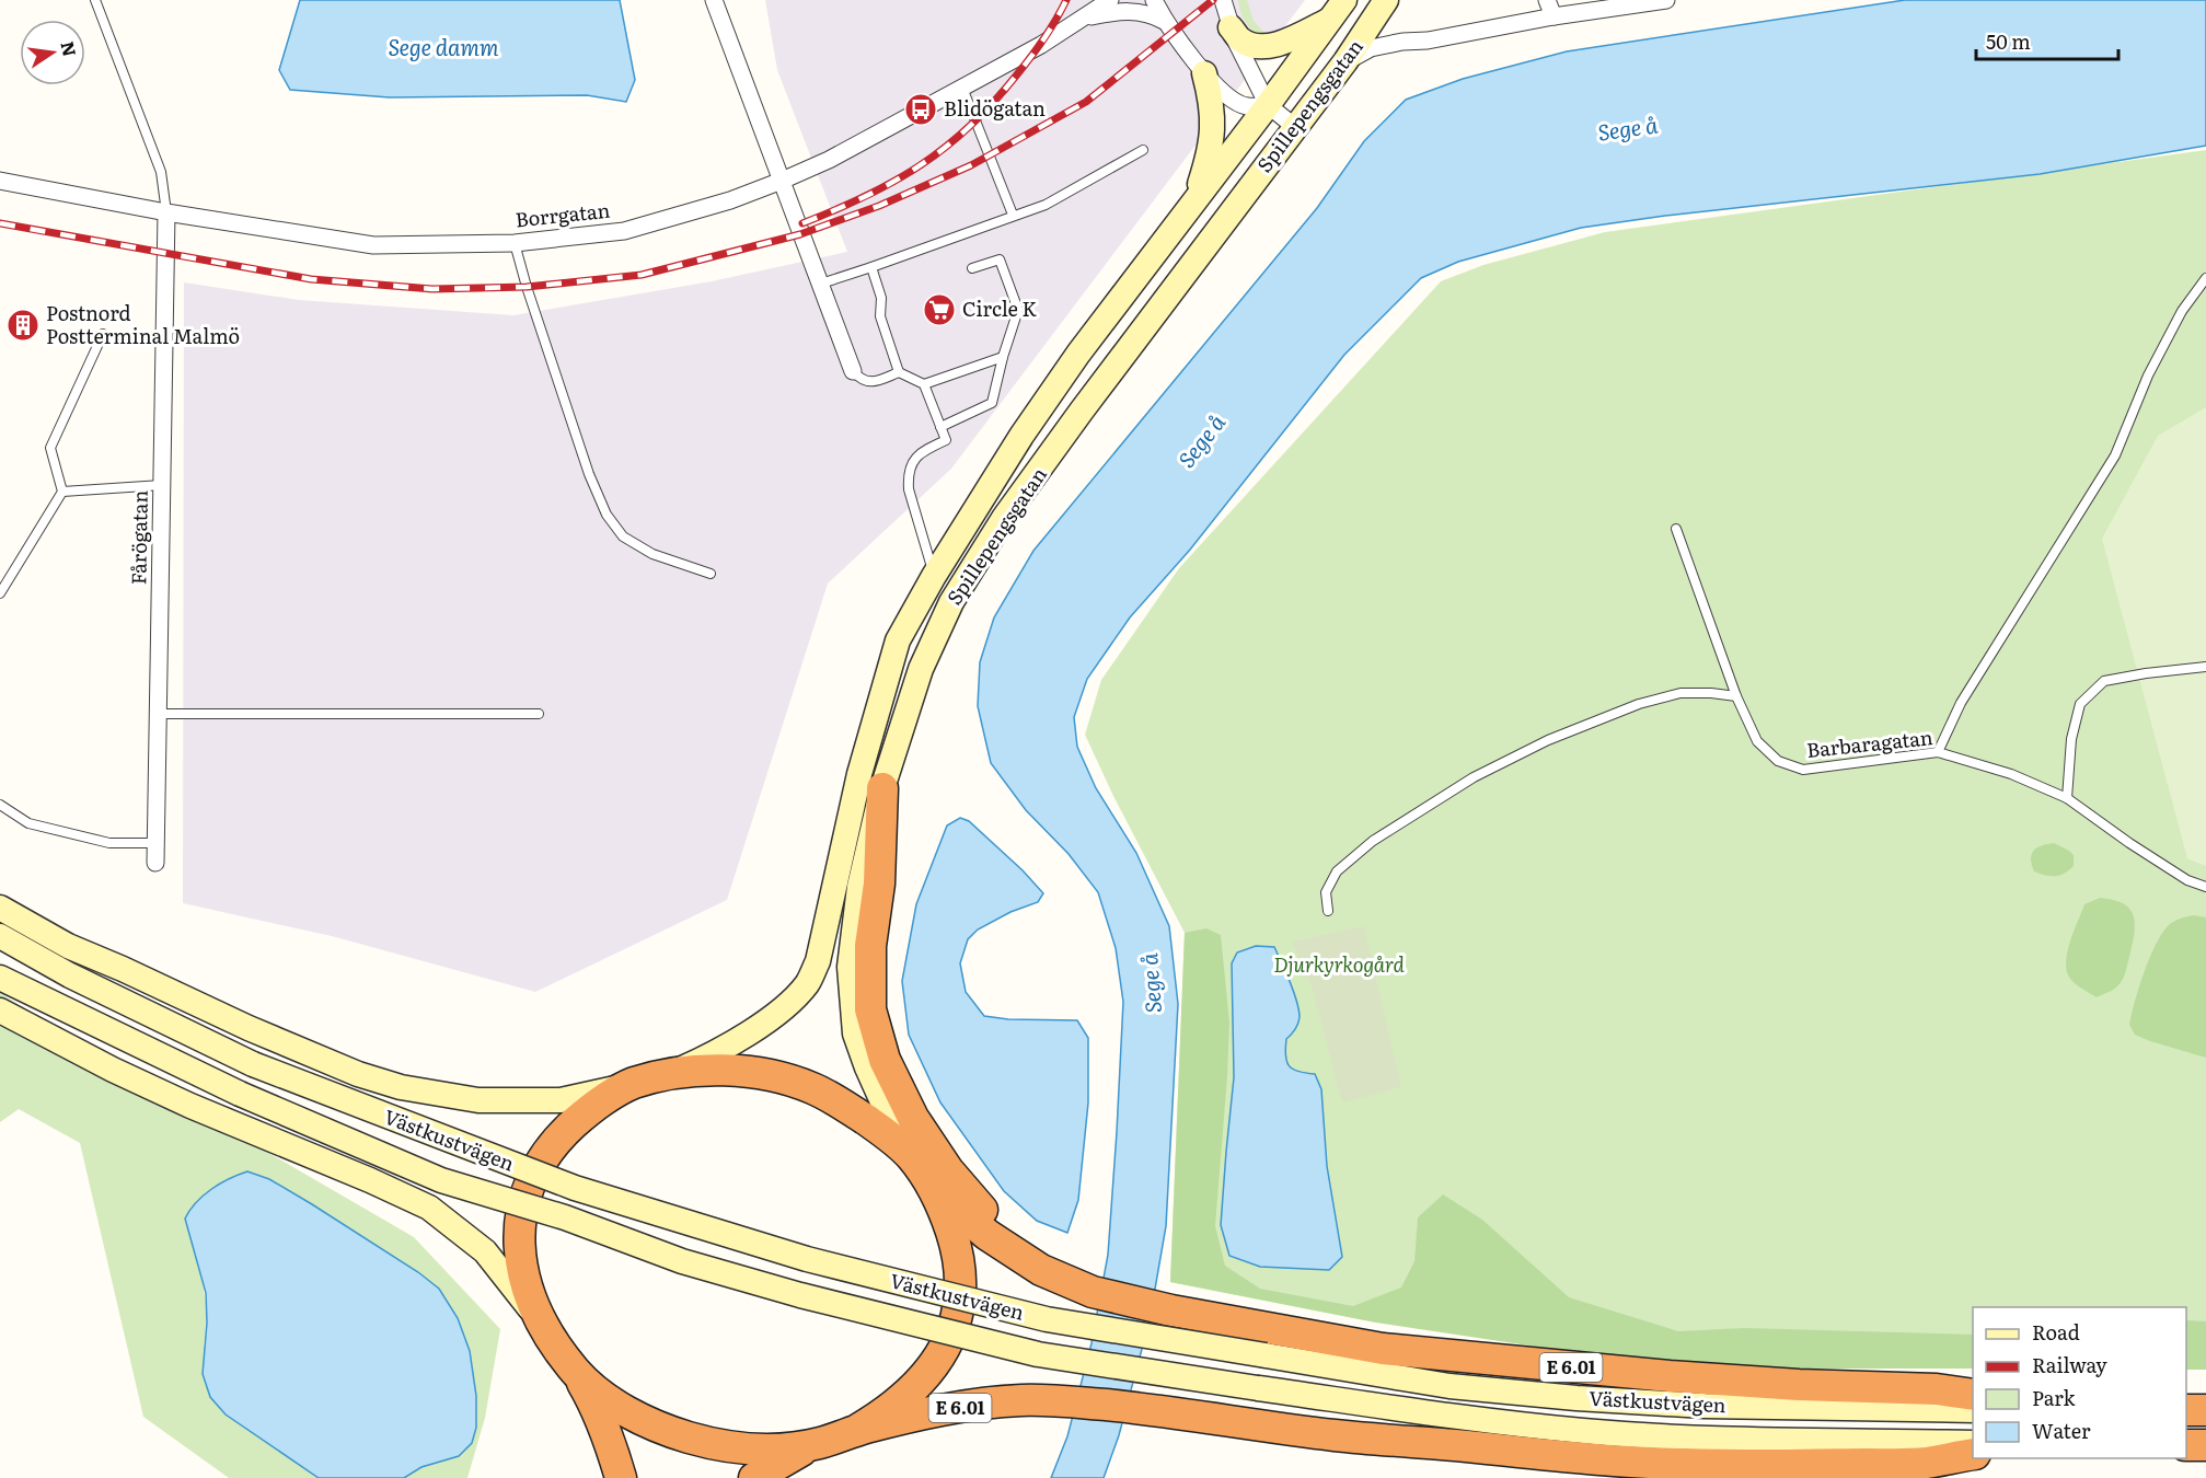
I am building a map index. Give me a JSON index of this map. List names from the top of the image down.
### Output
{
  "streets": {
    "highway": ["E 6.01"],
    "main road": ["Spillepengsgatan", "Västkustvägen"],
    "street": ["Borrgatan", "Fårögatan"],
    "lane": ["Barbaragatan"]
  },
  "crossings": [
    ["Borrgatan", "Fårögatan"]
  ],
  "water": ["Sege damm", "Sege å"],
  "parks": ["Djurkyrkogård"],
  "places": {
    "bus stop": ["Blidögatan"],
    "supermarket": ["Circle K"],
    "building": ["Postnord Postterminal Malmö"]
  },
  "legend": [
    "Road",
    "Railway",
    "Park",
    "Water"
  ],
  "scale_bar": "50 m",
  "north": "right"
}
